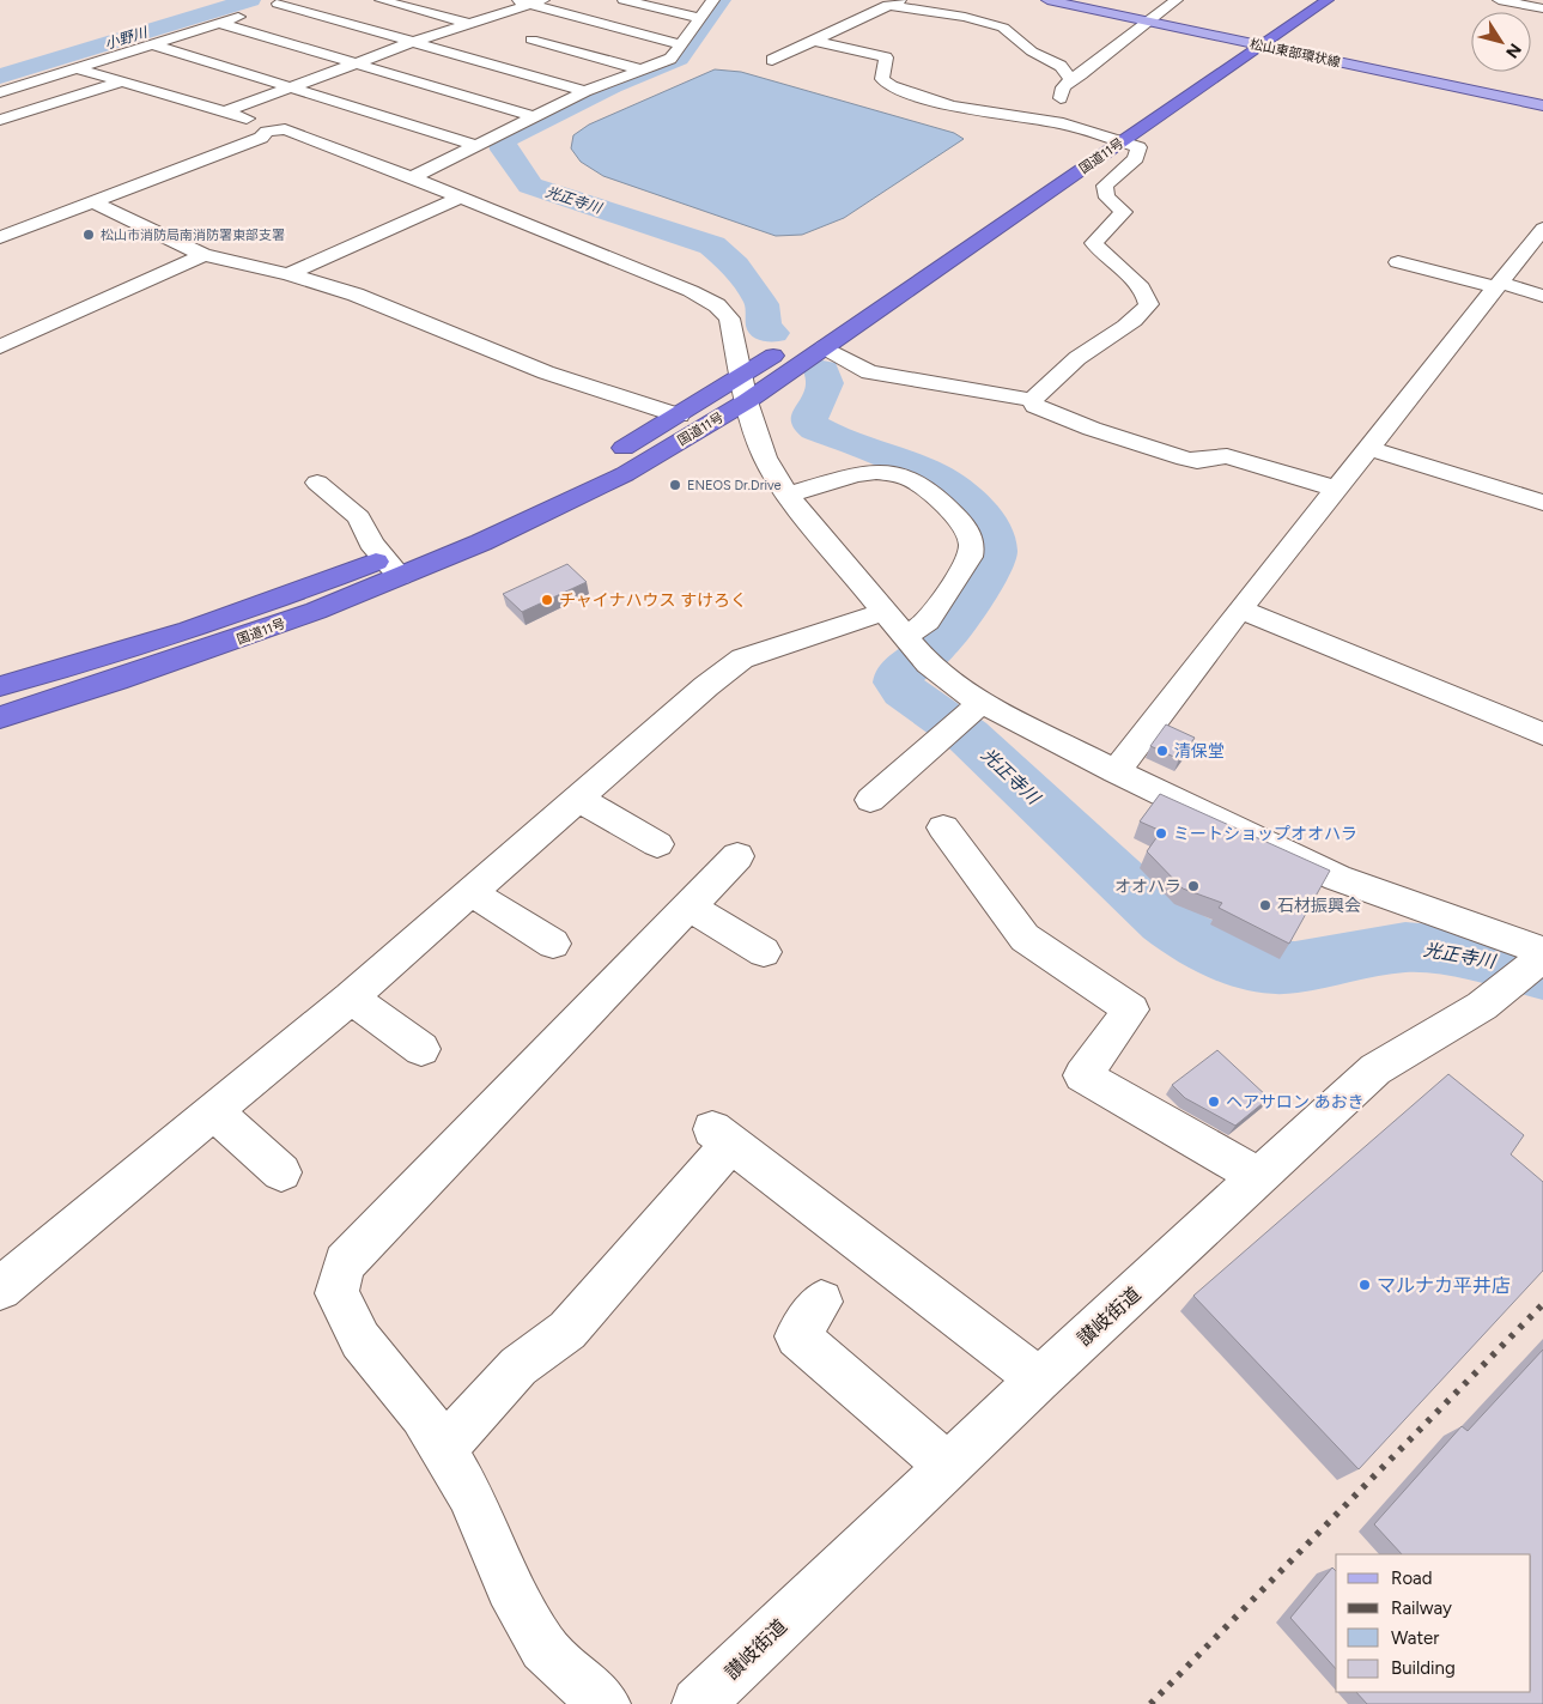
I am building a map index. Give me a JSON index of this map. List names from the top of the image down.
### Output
{
  "streets": {
    "highway": ["国道11号"],
    "main road": ["松山東部環状線"],
    "street": ["讃岐街道"]
  },
  "crossings": [
    ["松山東部環状線", "国道11号"]
  ],
  "water": ["小野川", "光正寺川"],
  "places": [
    "松山市消防局南消防署東部支署",
    "ENEOS Dr.Drive",
    "チャイナハウス すけろく",
    "清保堂",
    "ミートショップオオハラ",
    "オオハラ",
    "石材振興会",
    "ヘアサロン あおき",
    "マルナカ平井店"
  ],
  "legend": [
    "Road",
    "Railway",
    "Water",
    "Building"
  ],
  "north": "bottom right"
}
